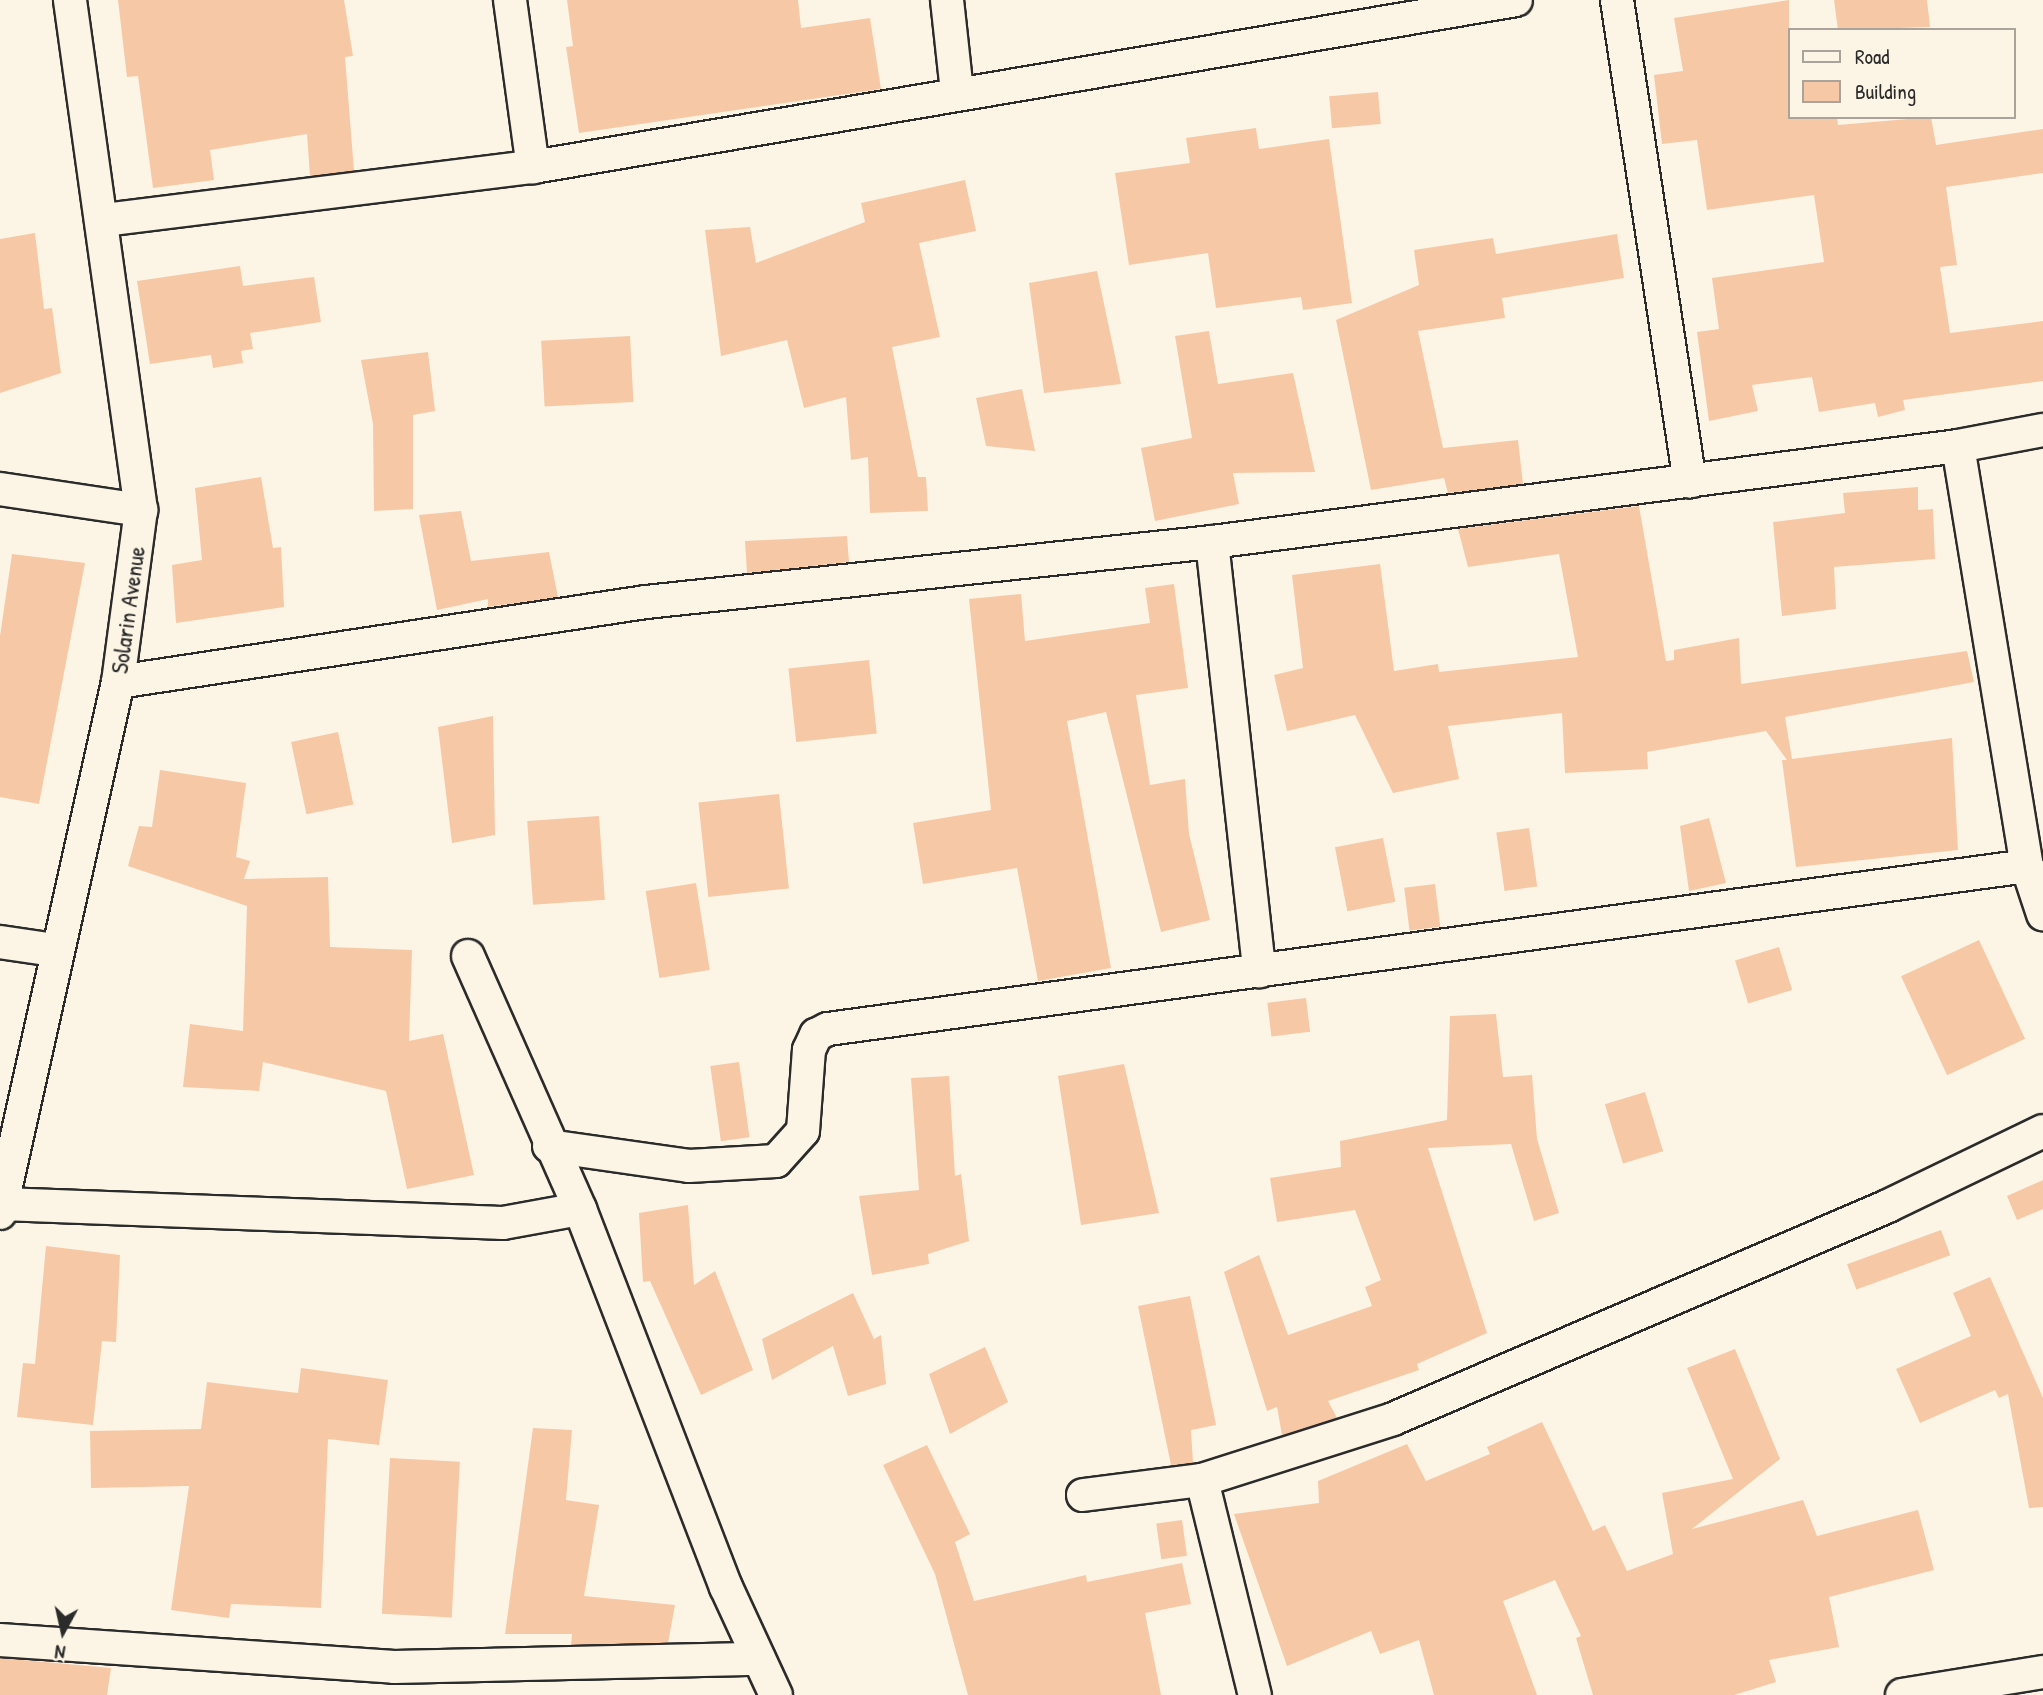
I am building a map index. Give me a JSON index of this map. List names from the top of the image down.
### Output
{
  "streets": {
    "street": ["Solarin Avenue"]
  },
  "legend": ["Road", "Building"],
  "north": "bottom"
}
